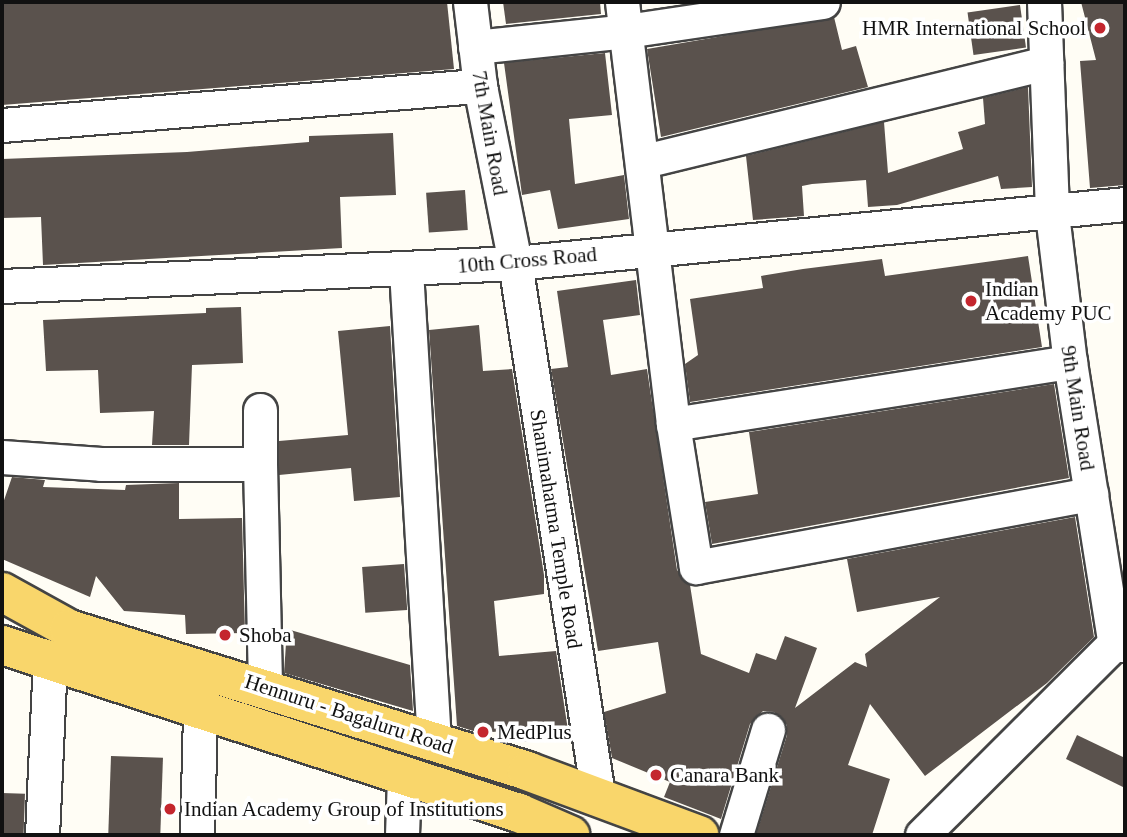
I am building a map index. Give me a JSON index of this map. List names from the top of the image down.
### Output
{
  "streets": {
    "main road": ["Hennuru - Bagaluru Road"],
    "street": [
      "7th Main Road",
      "10th Cross Road",
      "9th Main Road",
      "Shanimahatma Temple Road"
    ]
  },
  "crossings": [
    ["7th Main Road", "10th Cross Road"],
    ["7th Main Road", "Shanimahatma Temple Road"],
    ["10th Cross Road", "9th Main Road"],
    ["10th Cross Road", "Shanimahatma Temple Road"],
    ["Shanimahatma Temple Road", "Hennuru - Bagaluru Road"]
  ],
  "places": [
    "HMR International School",
    "Indian Academy PUC",
    "Shoba",
    "MedPlus",
    "Canara Bank",
    "Indian Academy Group of Institutions"
  ]
}
